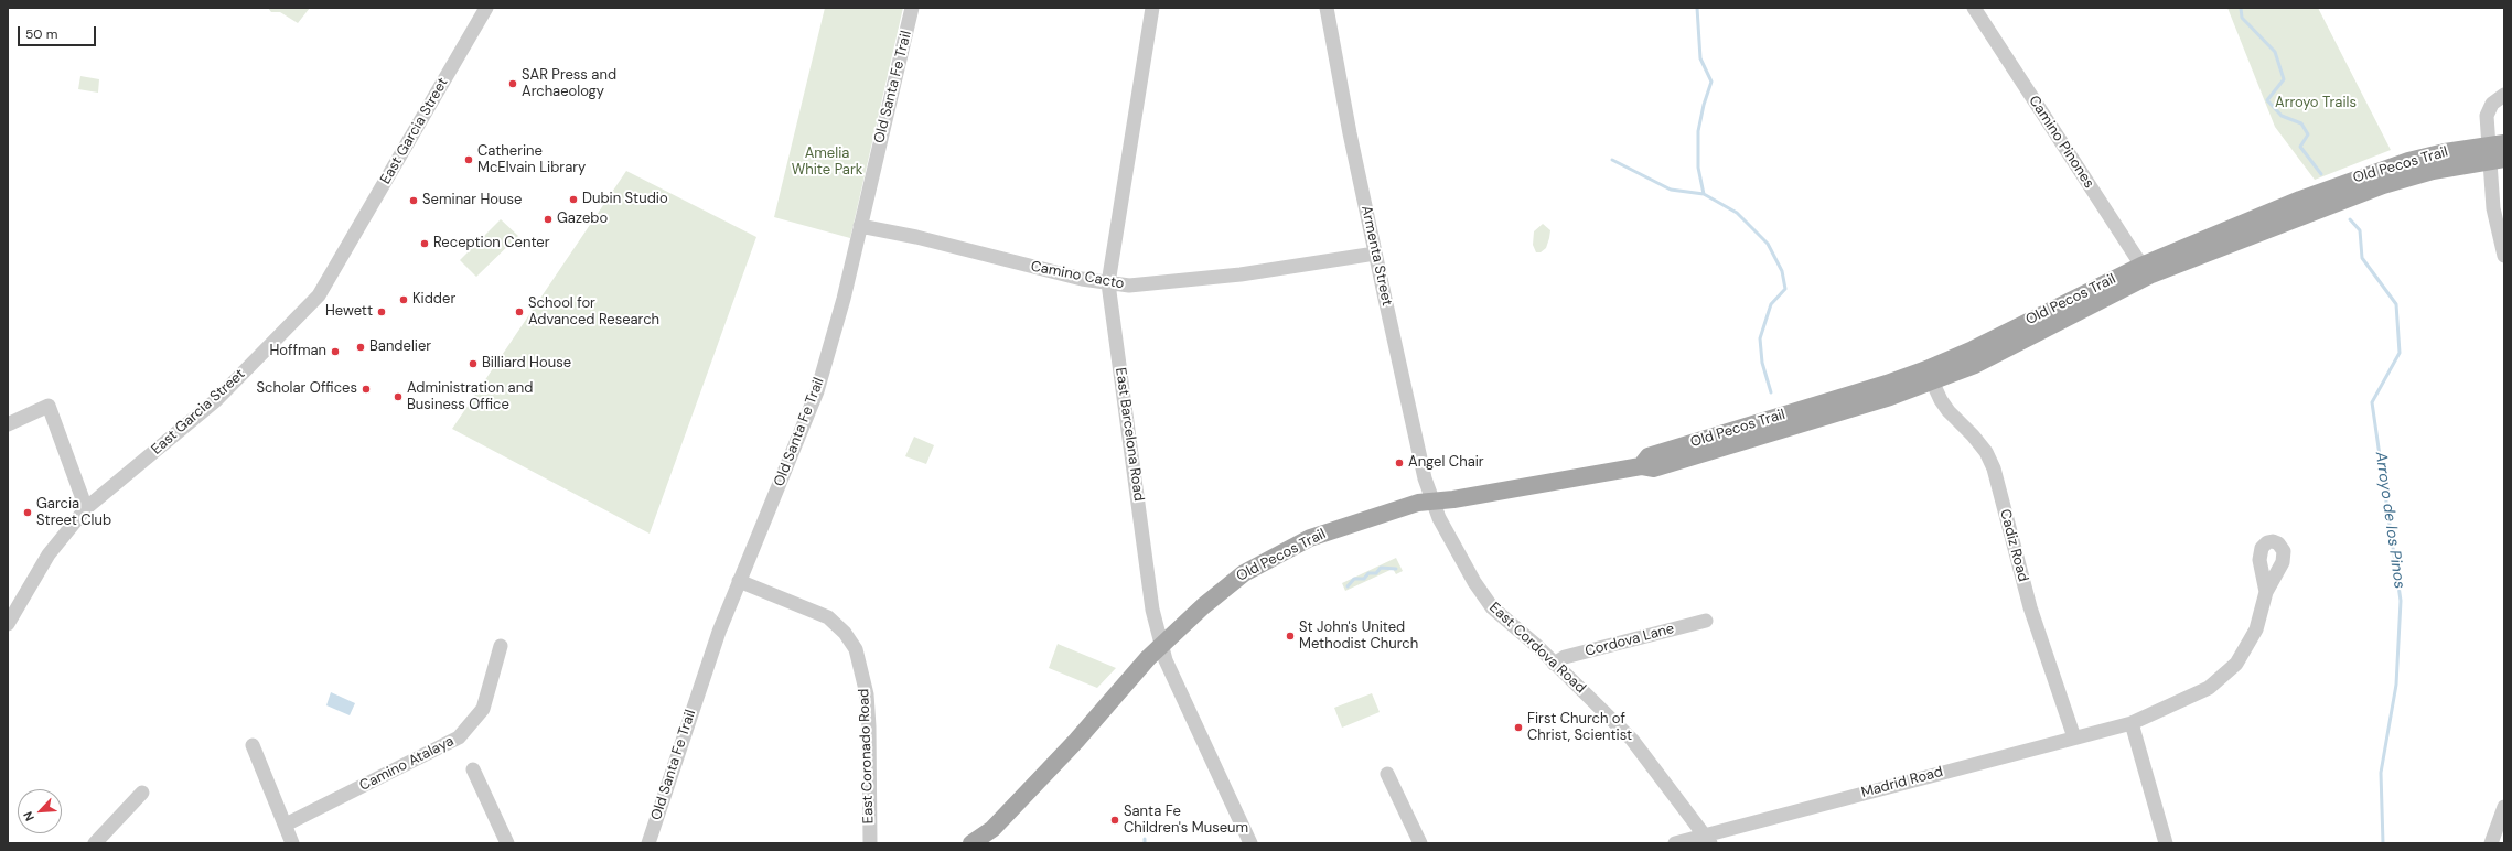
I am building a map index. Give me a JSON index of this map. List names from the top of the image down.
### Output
{
  "streets": {
    "main road": ["Old Pecos Trail"],
    "street": [
      "Old Santa Fe Trail",
      "East Garcia Street",
      "Camino Pinones",
      "Armenta Street",
      "Camino Cacto",
      "East Barcelona Road",
      "Cadiz Road",
      "Cordova Lane",
      "East Cordova Road",
      "East Coronado Road",
      "Camino Atalaya",
      "Madrid Road"
    ]
  },
  "crossings": [
    ["Old Santa Fe Trail", "Camino Cacto"],
    ["Old Santa Fe Trail", "East Coronado Road"],
    ["Camino Pinones", "Old Pecos Trail"],
    ["Old Pecos Trail", "Armenta Street"],
    ["Old Pecos Trail", "East Barcelona Road"],
    ["Old Pecos Trail", "Cadiz Road"],
    ["Old Pecos Trail", "East Cordova Road"],
    ["Armenta Street", "Camino Cacto"],
    ["Armenta Street", "East Cordova Road"],
    ["Camino Cacto", "East Barcelona Road"],
    ["Cadiz Road", "Madrid Road"],
    ["Cordova Lane", "East Cordova Road"],
    ["East Cordova Road", "Madrid Road"]
  ],
  "water": ["Arroyo de los Pinos"],
  "parks": ["Arroyo Trails", "Amelia White Park"],
  "places": [
    "SAR Press and Archaeology",
    "Catherine McElvain Library",
    "Dubin Studio",
    "Seminar House",
    "Gazebo",
    "Reception Center",
    "Kidder",
    "Hewett",
    "School for Advanced Research",
    "Bandelier",
    "Hoffman",
    "Billiard House",
    "Scholar Offices",
    "Administration and Business Office",
    "Angel Chair",
    "Garcia Street Club",
    "St John's United Methodist Church",
    "First Church of Christ, Scientist",
    "Santa Fe Children's Museum"
  ],
  "scale_bar": "50 m",
  "north": "bottom left"
}
